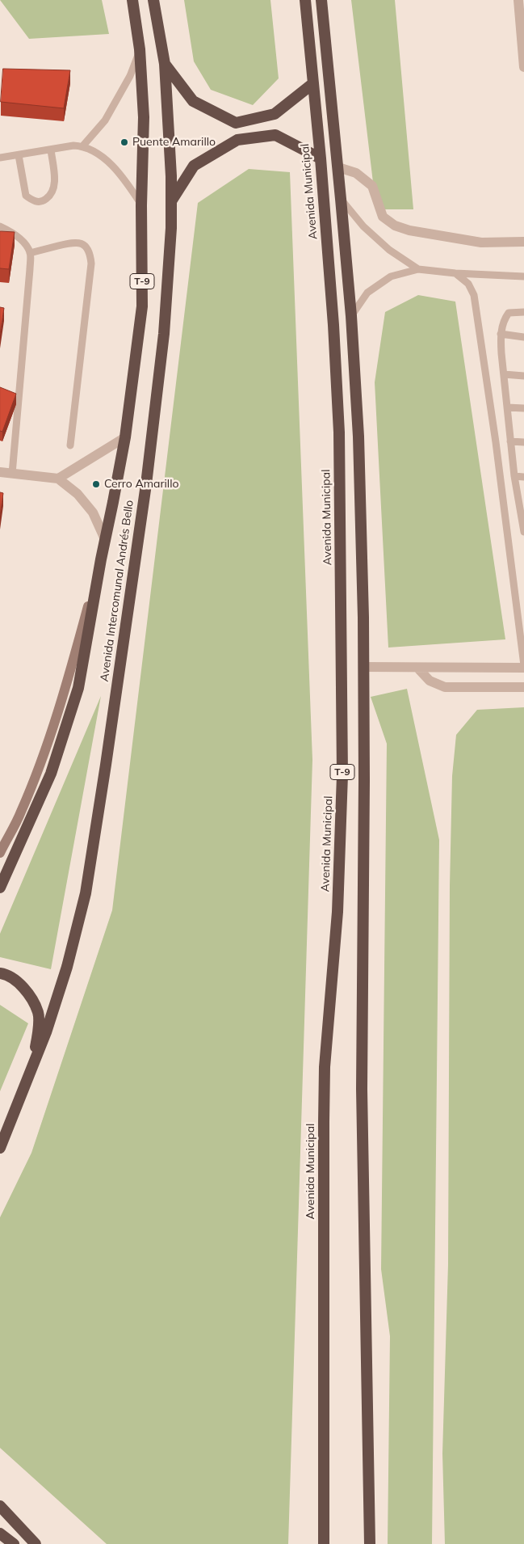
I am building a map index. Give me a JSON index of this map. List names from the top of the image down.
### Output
{
  "streets": {
    "highway": ["Avenida Municipal", "T-9", "Avenida Intercomunal Andrés Bello"]
  },
  "places": ["Puente Amarillo", "Cerro Amarillo"]
}
